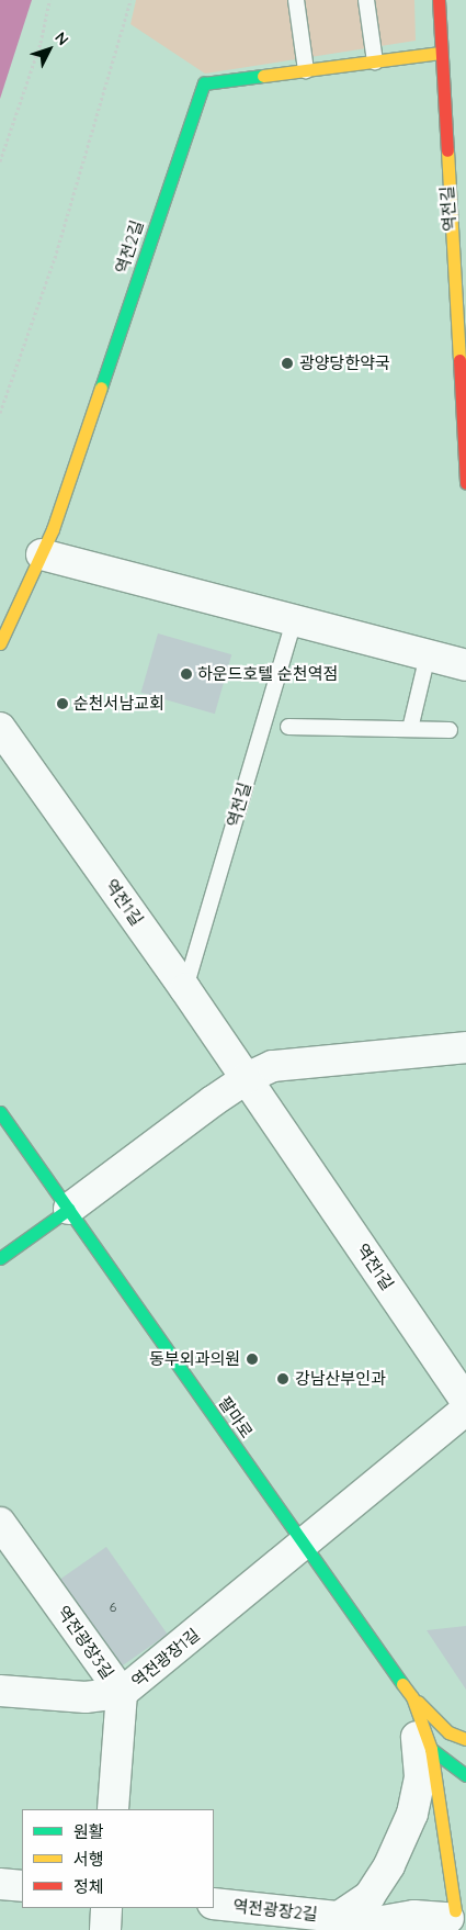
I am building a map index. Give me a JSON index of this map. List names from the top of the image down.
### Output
{
  "streets": {
    "street": [
      "역전길",
      "역전2길",
      "역전1길",
      "팔마로",
      "역전광장3길",
      "역전광장1길",
      "역전광장2길"
    ]
  },
  "crossings": [
    ["역전길", "역전2길"],
    ["역전길", "역전1길"],
    ["팔마로", "역전광장1길"],
    ["역전광장3길", "역전광장1길"]
  ],
  "places": [
    "광양당한약국",
    "하운드호텔 순천역점",
    "순천서남교회",
    "동부외과의원",
    "강남산부인과"
  ],
  "house_numbers": ["6"],
  "legend": ["원활", "서행", "정체"],
  "north": "top right"
}
